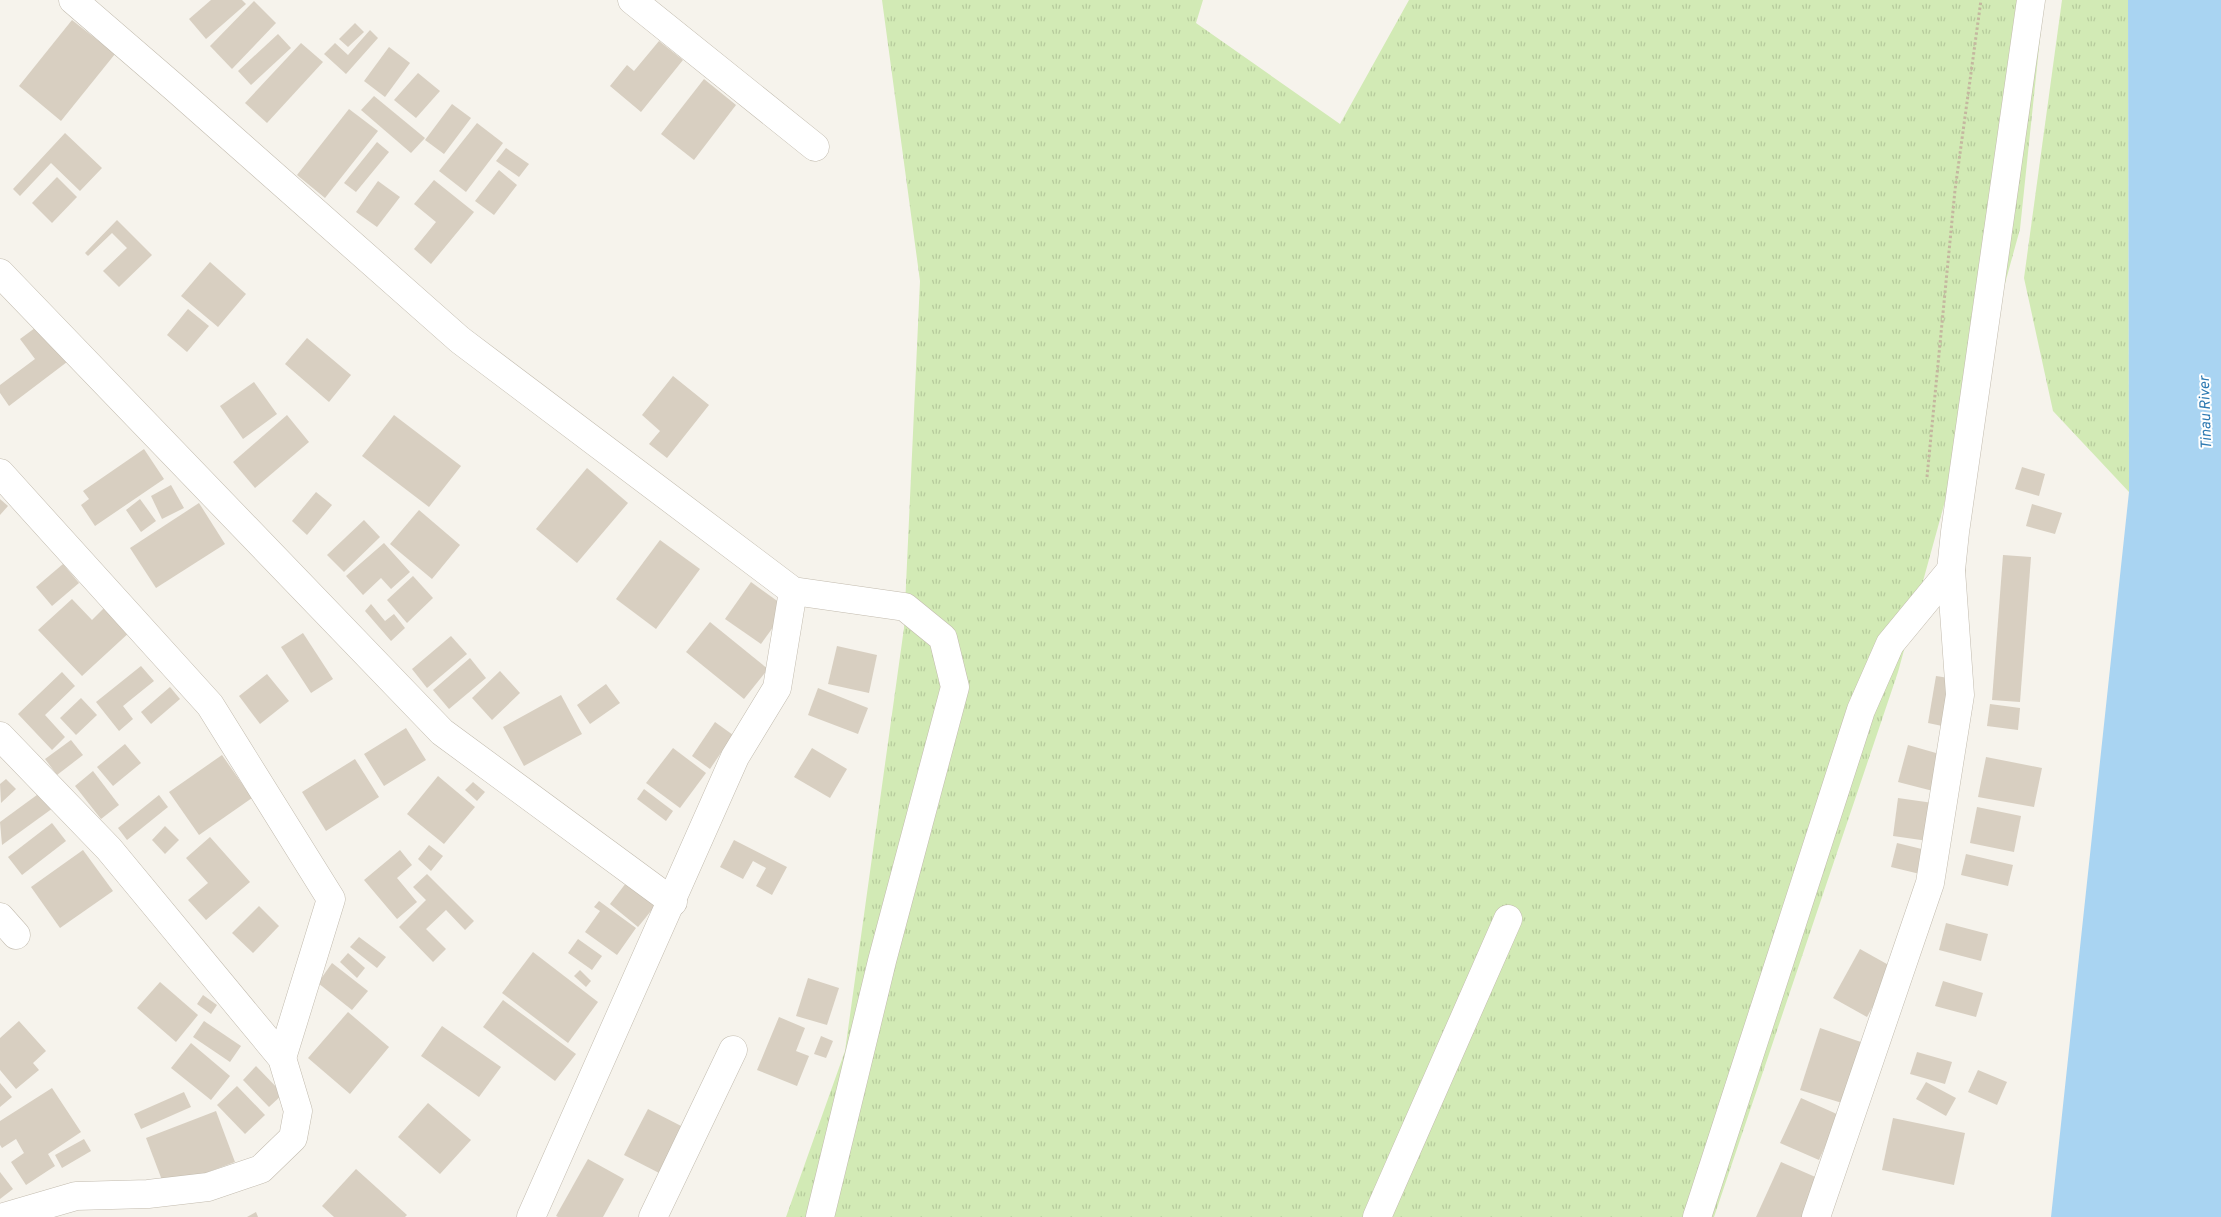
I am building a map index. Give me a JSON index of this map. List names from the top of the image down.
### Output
{
  "water": ["Tinau River"]
}
